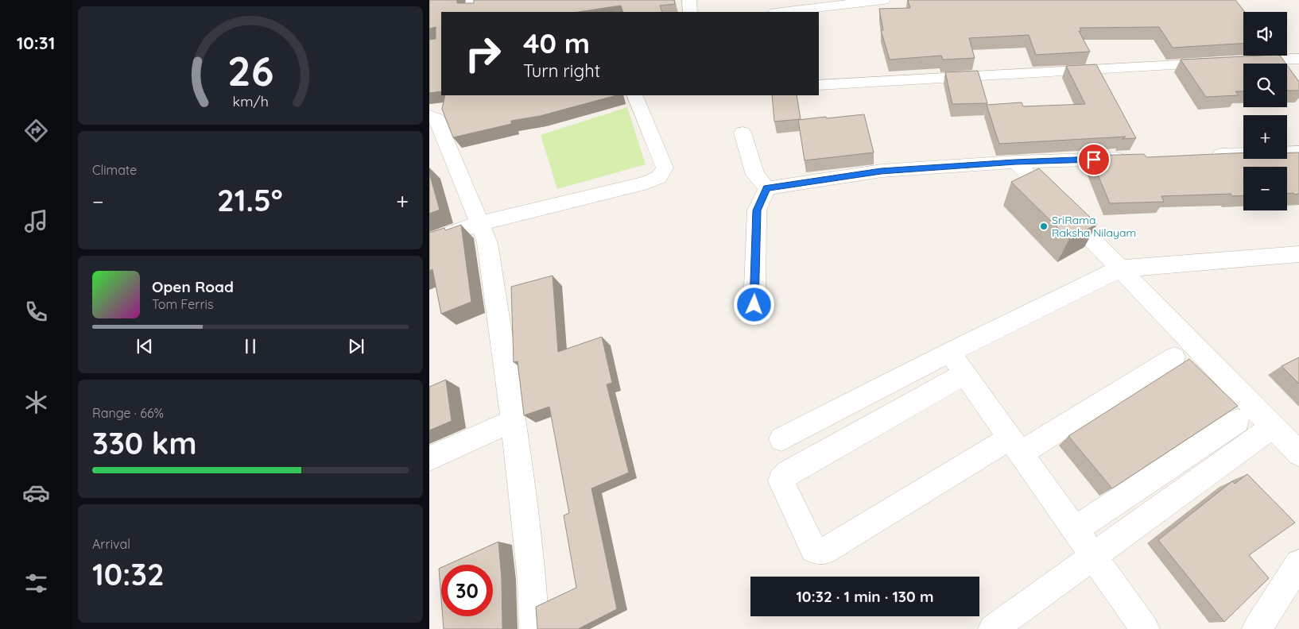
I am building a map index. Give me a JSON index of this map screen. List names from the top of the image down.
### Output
{
  "places": ["SriRama Raksha Nilayam"],
  "page": {
    "tabs": "10:31",
    "map_buttons": ["+", "−"],
    "turn": ["40 m", "Turn right"],
    "tile": [
      "Climate",
      ["Range · 66%", "330 km"],
      ["Arrival", "10:32"]
    ],
    "heat": ["−", "21.5°", "+"],
    "song": ["Open Road", "Tom Ferris"],
    "limit": "30",
    "trip": "10:32 · 1 min · 130 m",
    "gauge": ["26", "km/h"]
  }
}
